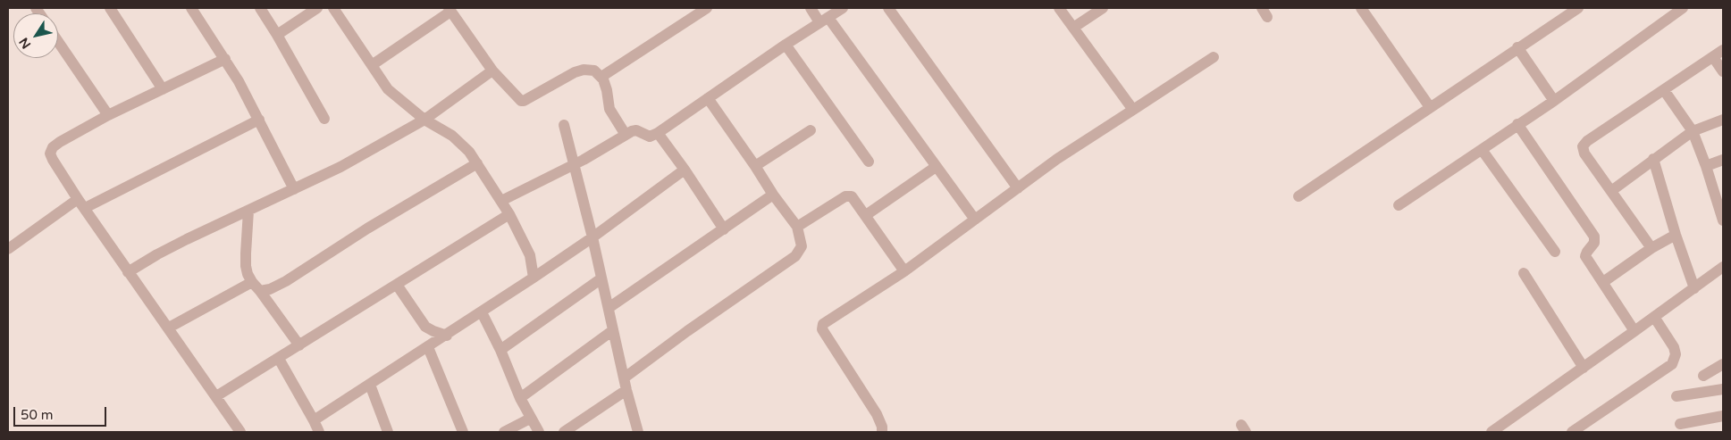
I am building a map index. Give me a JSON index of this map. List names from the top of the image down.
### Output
{
  "scale_bar": "50 m",
  "north": "bottom left"
}
